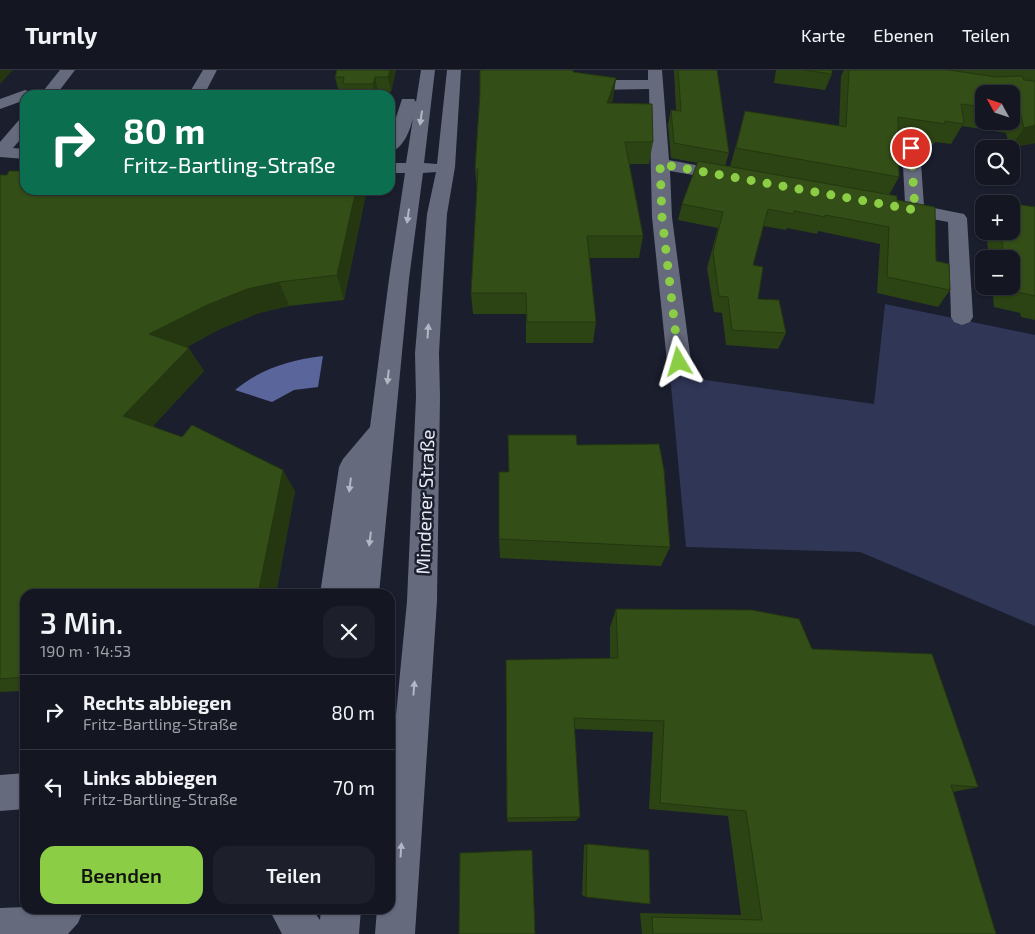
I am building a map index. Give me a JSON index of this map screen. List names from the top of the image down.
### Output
{
  "streets": {
    "street": ["Mindener Straße"]
  },
  "north": "top left",
  "page": {
    "header": "Turnly",
    "nav": ["Karte", "Ebenen", "Teilen"],
    "map_buttons": ["+", "−"],
    "turn": ["80 m", "Fritz-Bartling-Straße"],
    "heading": ["3 Min.", "190 m · 14:53"],
    "list": [
      {
        "name": "Rechts abbiegen",
        "note": "Fritz-Bartling-Straße",
        "value": "80 m"
      },
      {
        "name": "Links abbiegen",
        "note": "Fritz-Bartling-Straße",
        "value": "70 m"
      }
    ],
    "buttons": ["Beenden", "Teilen"]
  }
}
